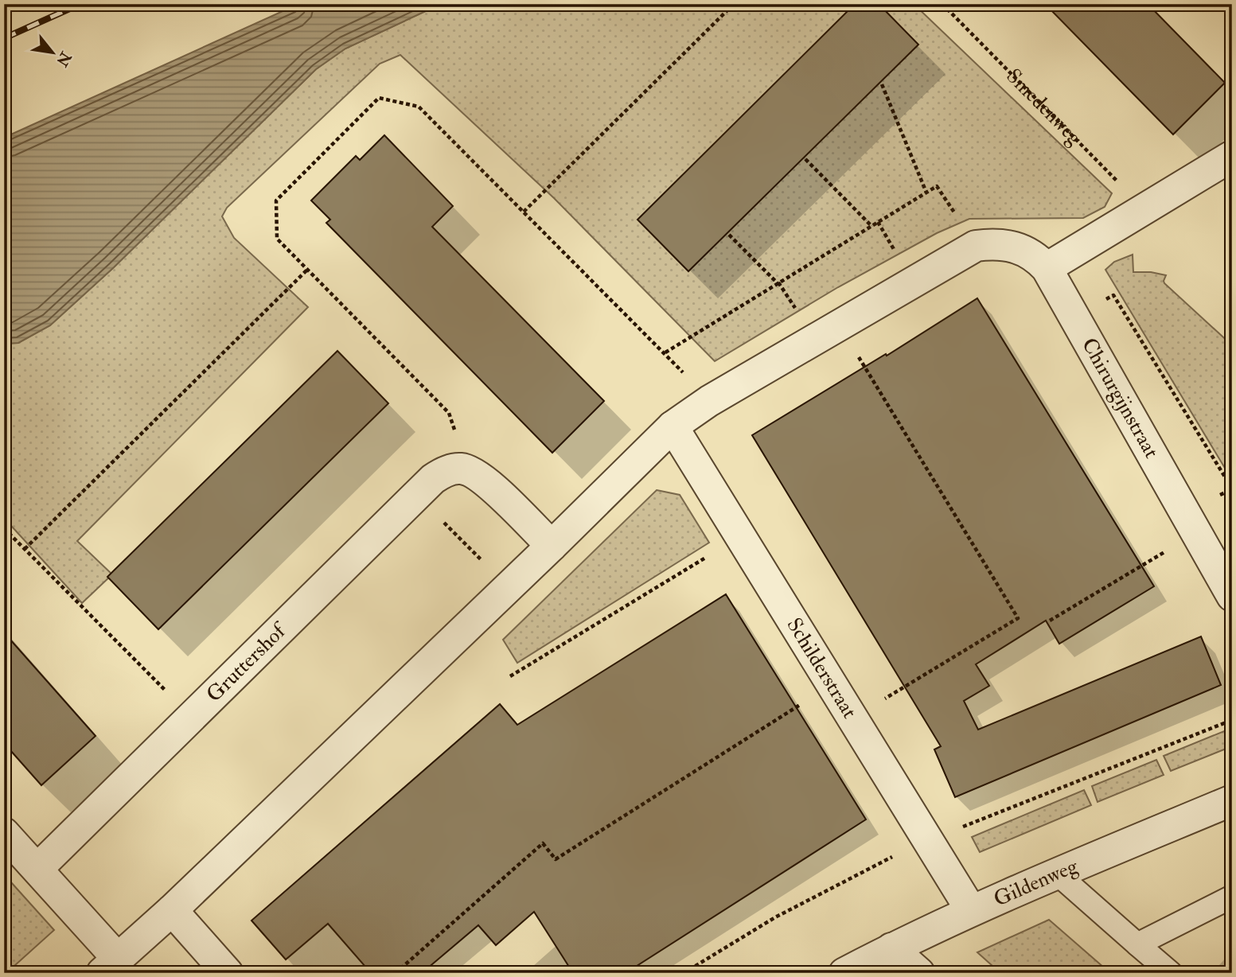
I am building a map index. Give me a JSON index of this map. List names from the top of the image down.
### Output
{
  "streets": {
    "street": [
      "Chirurgijnstraat",
      "Gruttershof",
      "Schilderstraat",
      "Gildenweg"
    ],
    "path": ["Smedenweg"]
  },
  "crossings": [
    ["Chirurgijnstraat", "Schilderstraat"],
    ["Schilderstraat", "Gildenweg"]
  ],
  "north": "bottom right"
}
